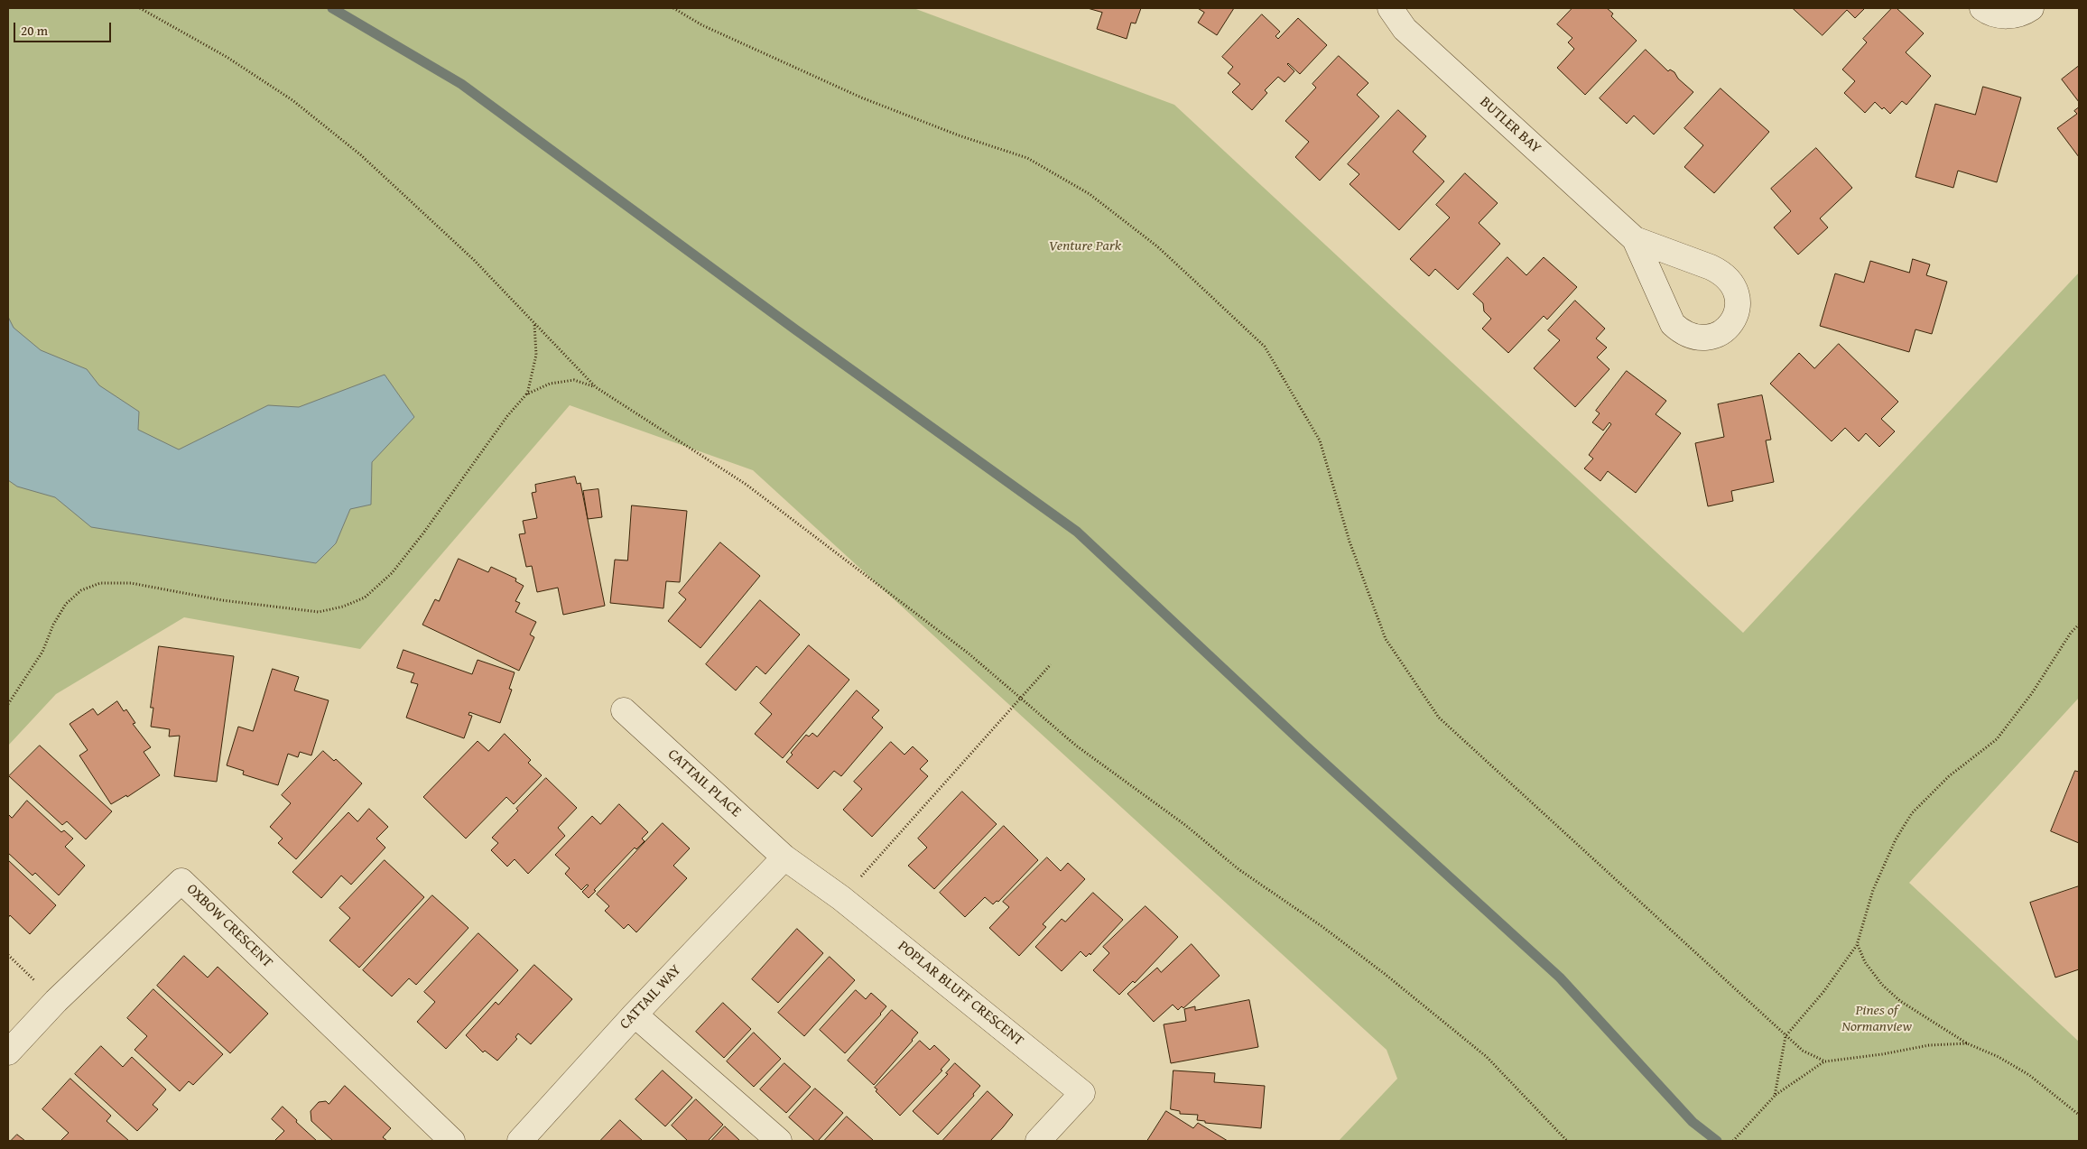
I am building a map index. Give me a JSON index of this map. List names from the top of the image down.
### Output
{
  "streets": {
    "street": [
      "BUTLER BAY",
      "CATTAIL PLACE",
      "OXBOW CRESCENT",
      "POPLAR BLUFF CRESCENT",
      "CATTAIL WAY"
    ]
  },
  "crossings": [
    ["CATTAIL PLACE", "POPLAR BLUFF CRESCENT"],
    ["CATTAIL PLACE", "CATTAIL WAY"],
    ["POPLAR BLUFF CRESCENT", "CATTAIL WAY"]
  ],
  "parks": ["Venture Park", "Pines of Normanview"],
  "scale_bar": "20 m"
}
